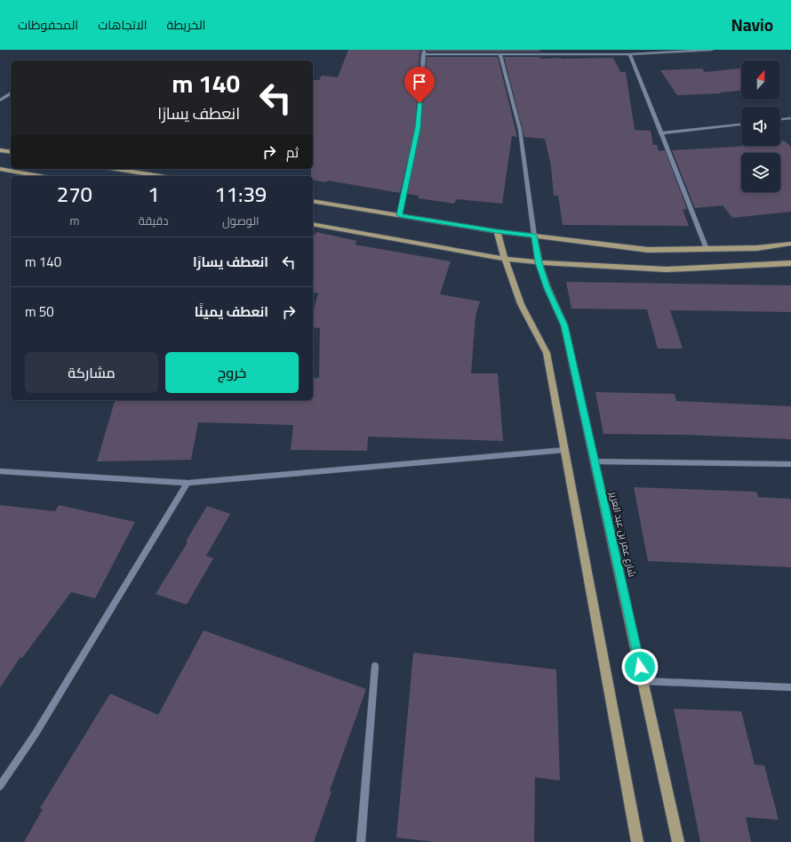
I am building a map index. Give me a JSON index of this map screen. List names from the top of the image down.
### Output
{
  "streets": {
    "main road": ["شارع عمر بن عبد العزيز"]
  },
  "north": "top",
  "page": {
    "header": "Navio",
    "nav": ["الخريطة", "الاتجاهات", "المحفوظات"],
    "turn": ["140 m", "انعطف يسارًا"],
    "then": "ثم",
    "eta": [
      "11:39",
      "الوصول",
      "1",
      "دقيقة",
      "270",
      "m"
    ],
    "list": [
      {
        "name": "انعطف يسارًا",
        "value": "140 m"
      },
      {
        "name": "انعطف يمينًا",
        "value": "50 m"
      }
    ],
    "buttons": ["خروج", "مشاركة"]
  }
}
